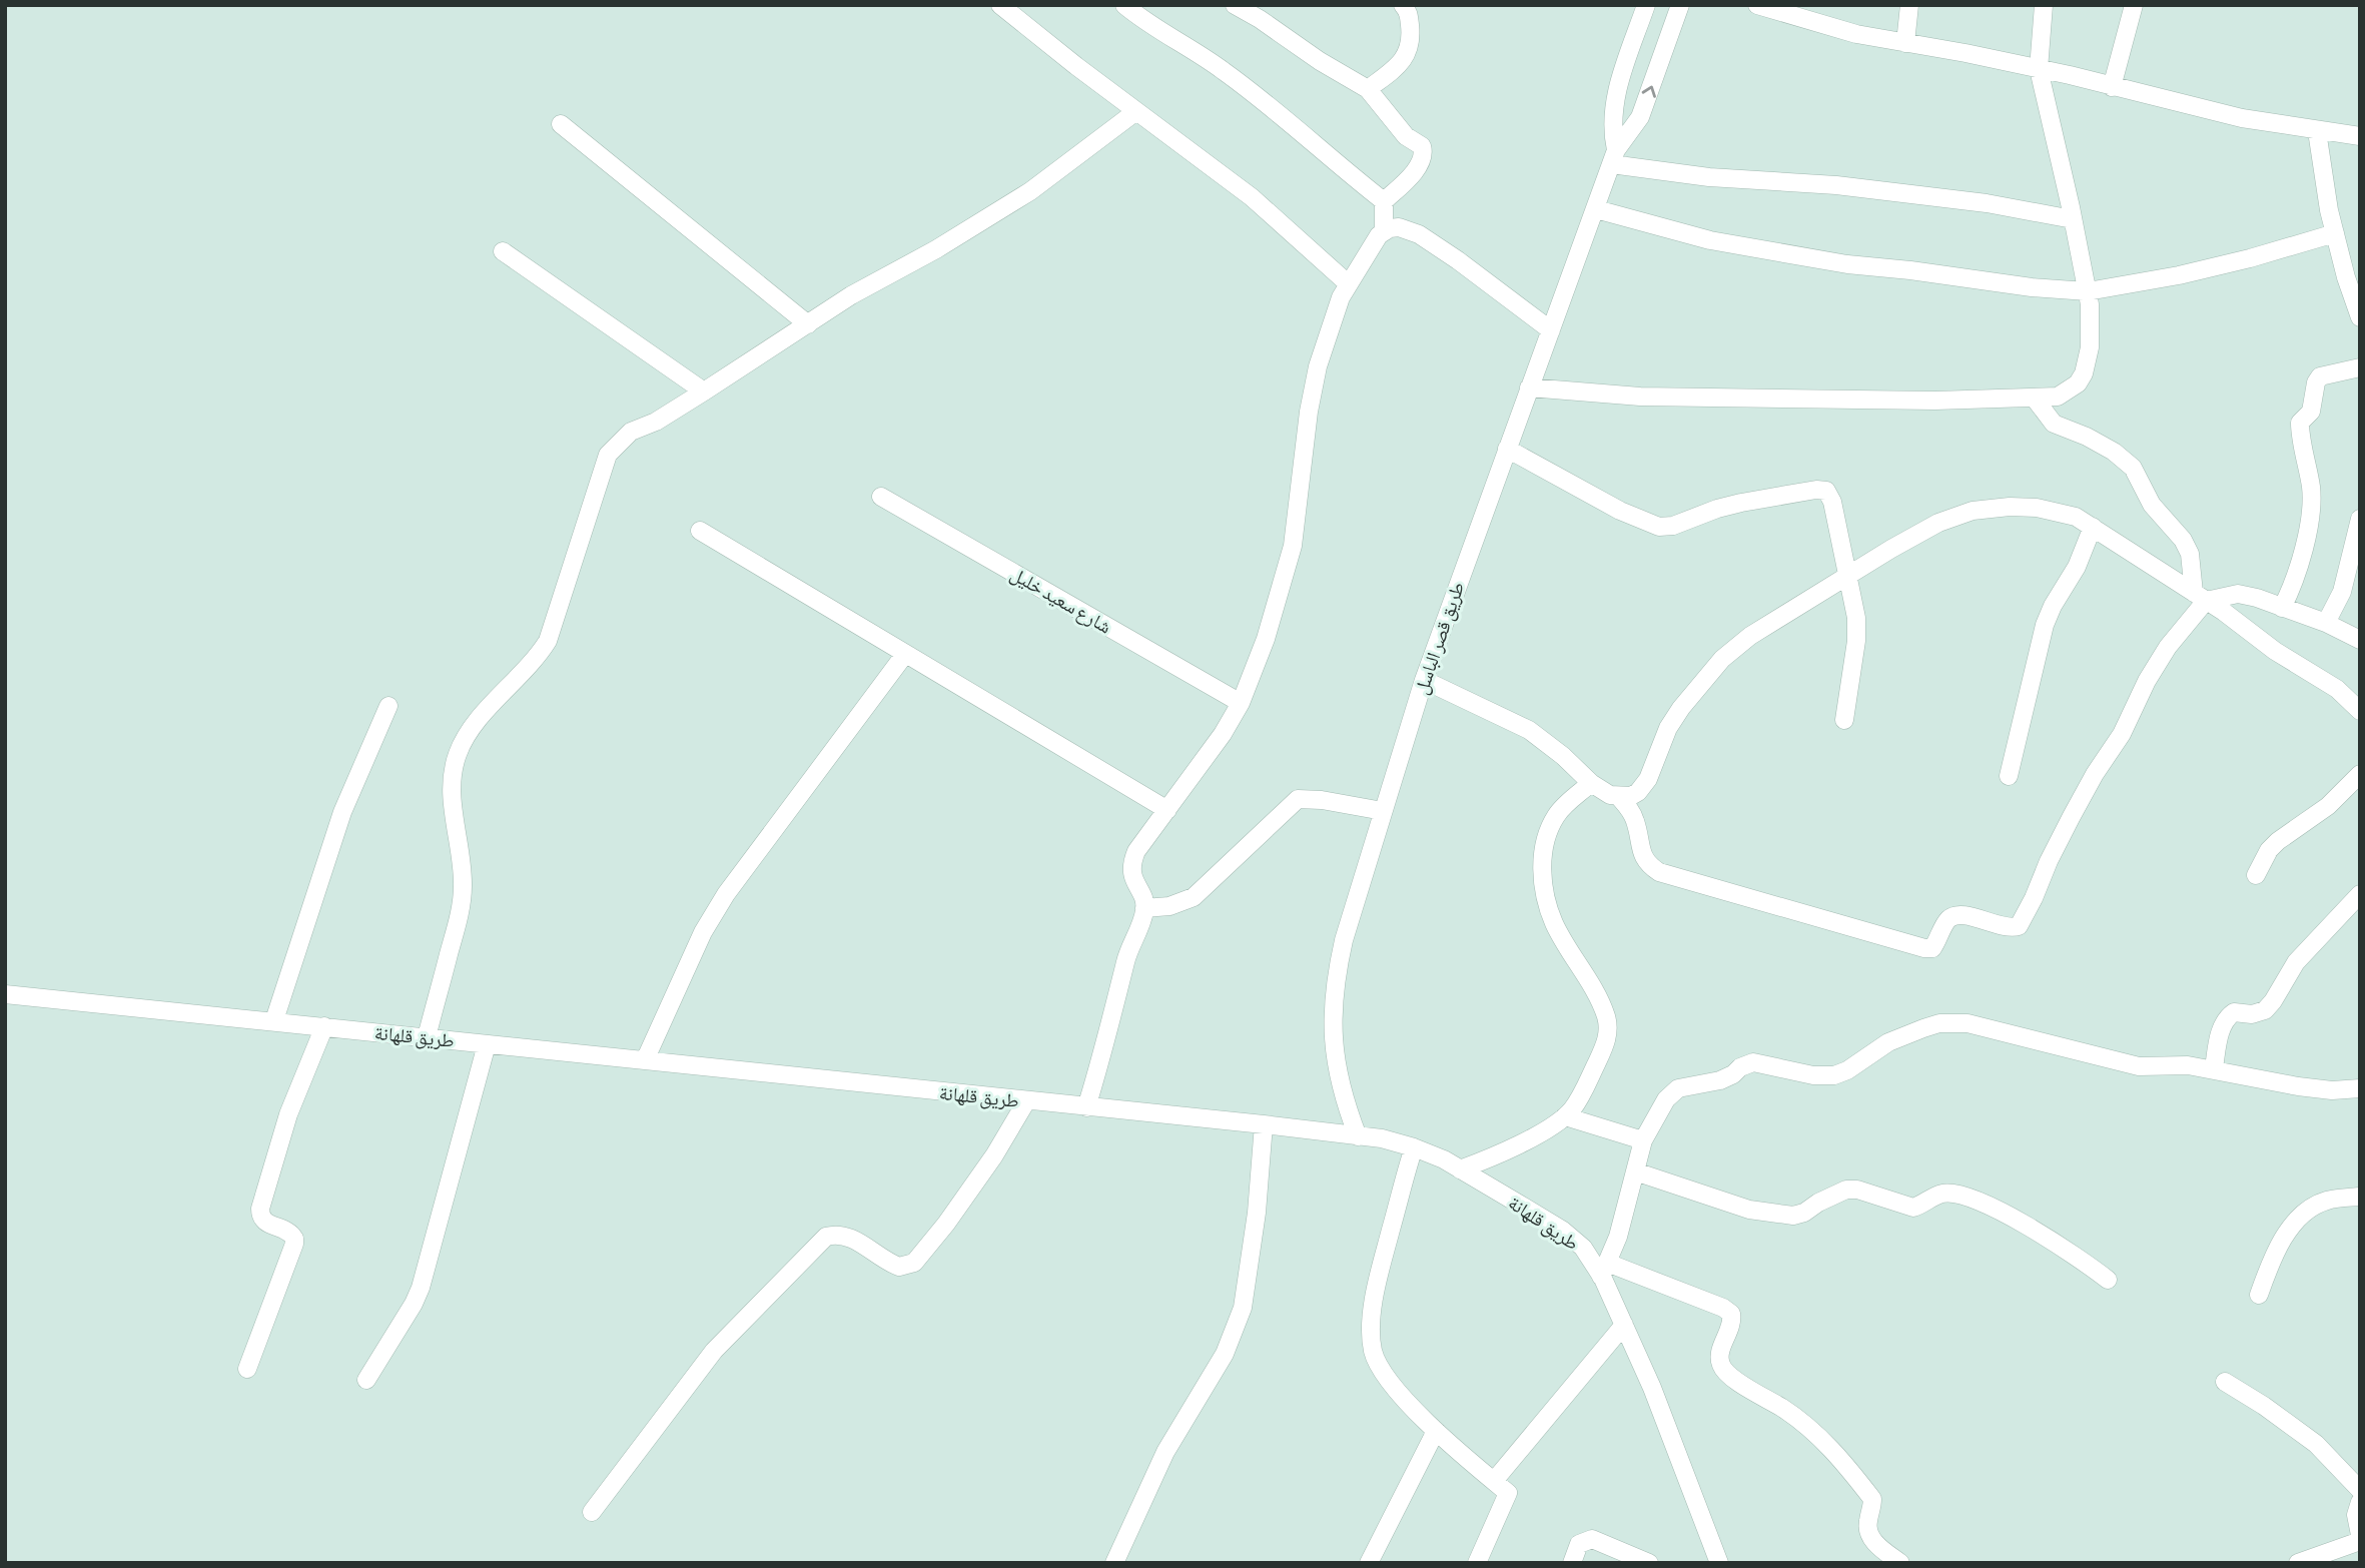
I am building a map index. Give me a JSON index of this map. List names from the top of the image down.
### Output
{
  "streets": {
    "street": ["شارع سعيد خليل", "طريق قصر الباسل", "طريق قلهانة"]
  },
  "crossings": [
    ["طريق قصر الباسل", "طريق قلهانة"]
  ]
}
